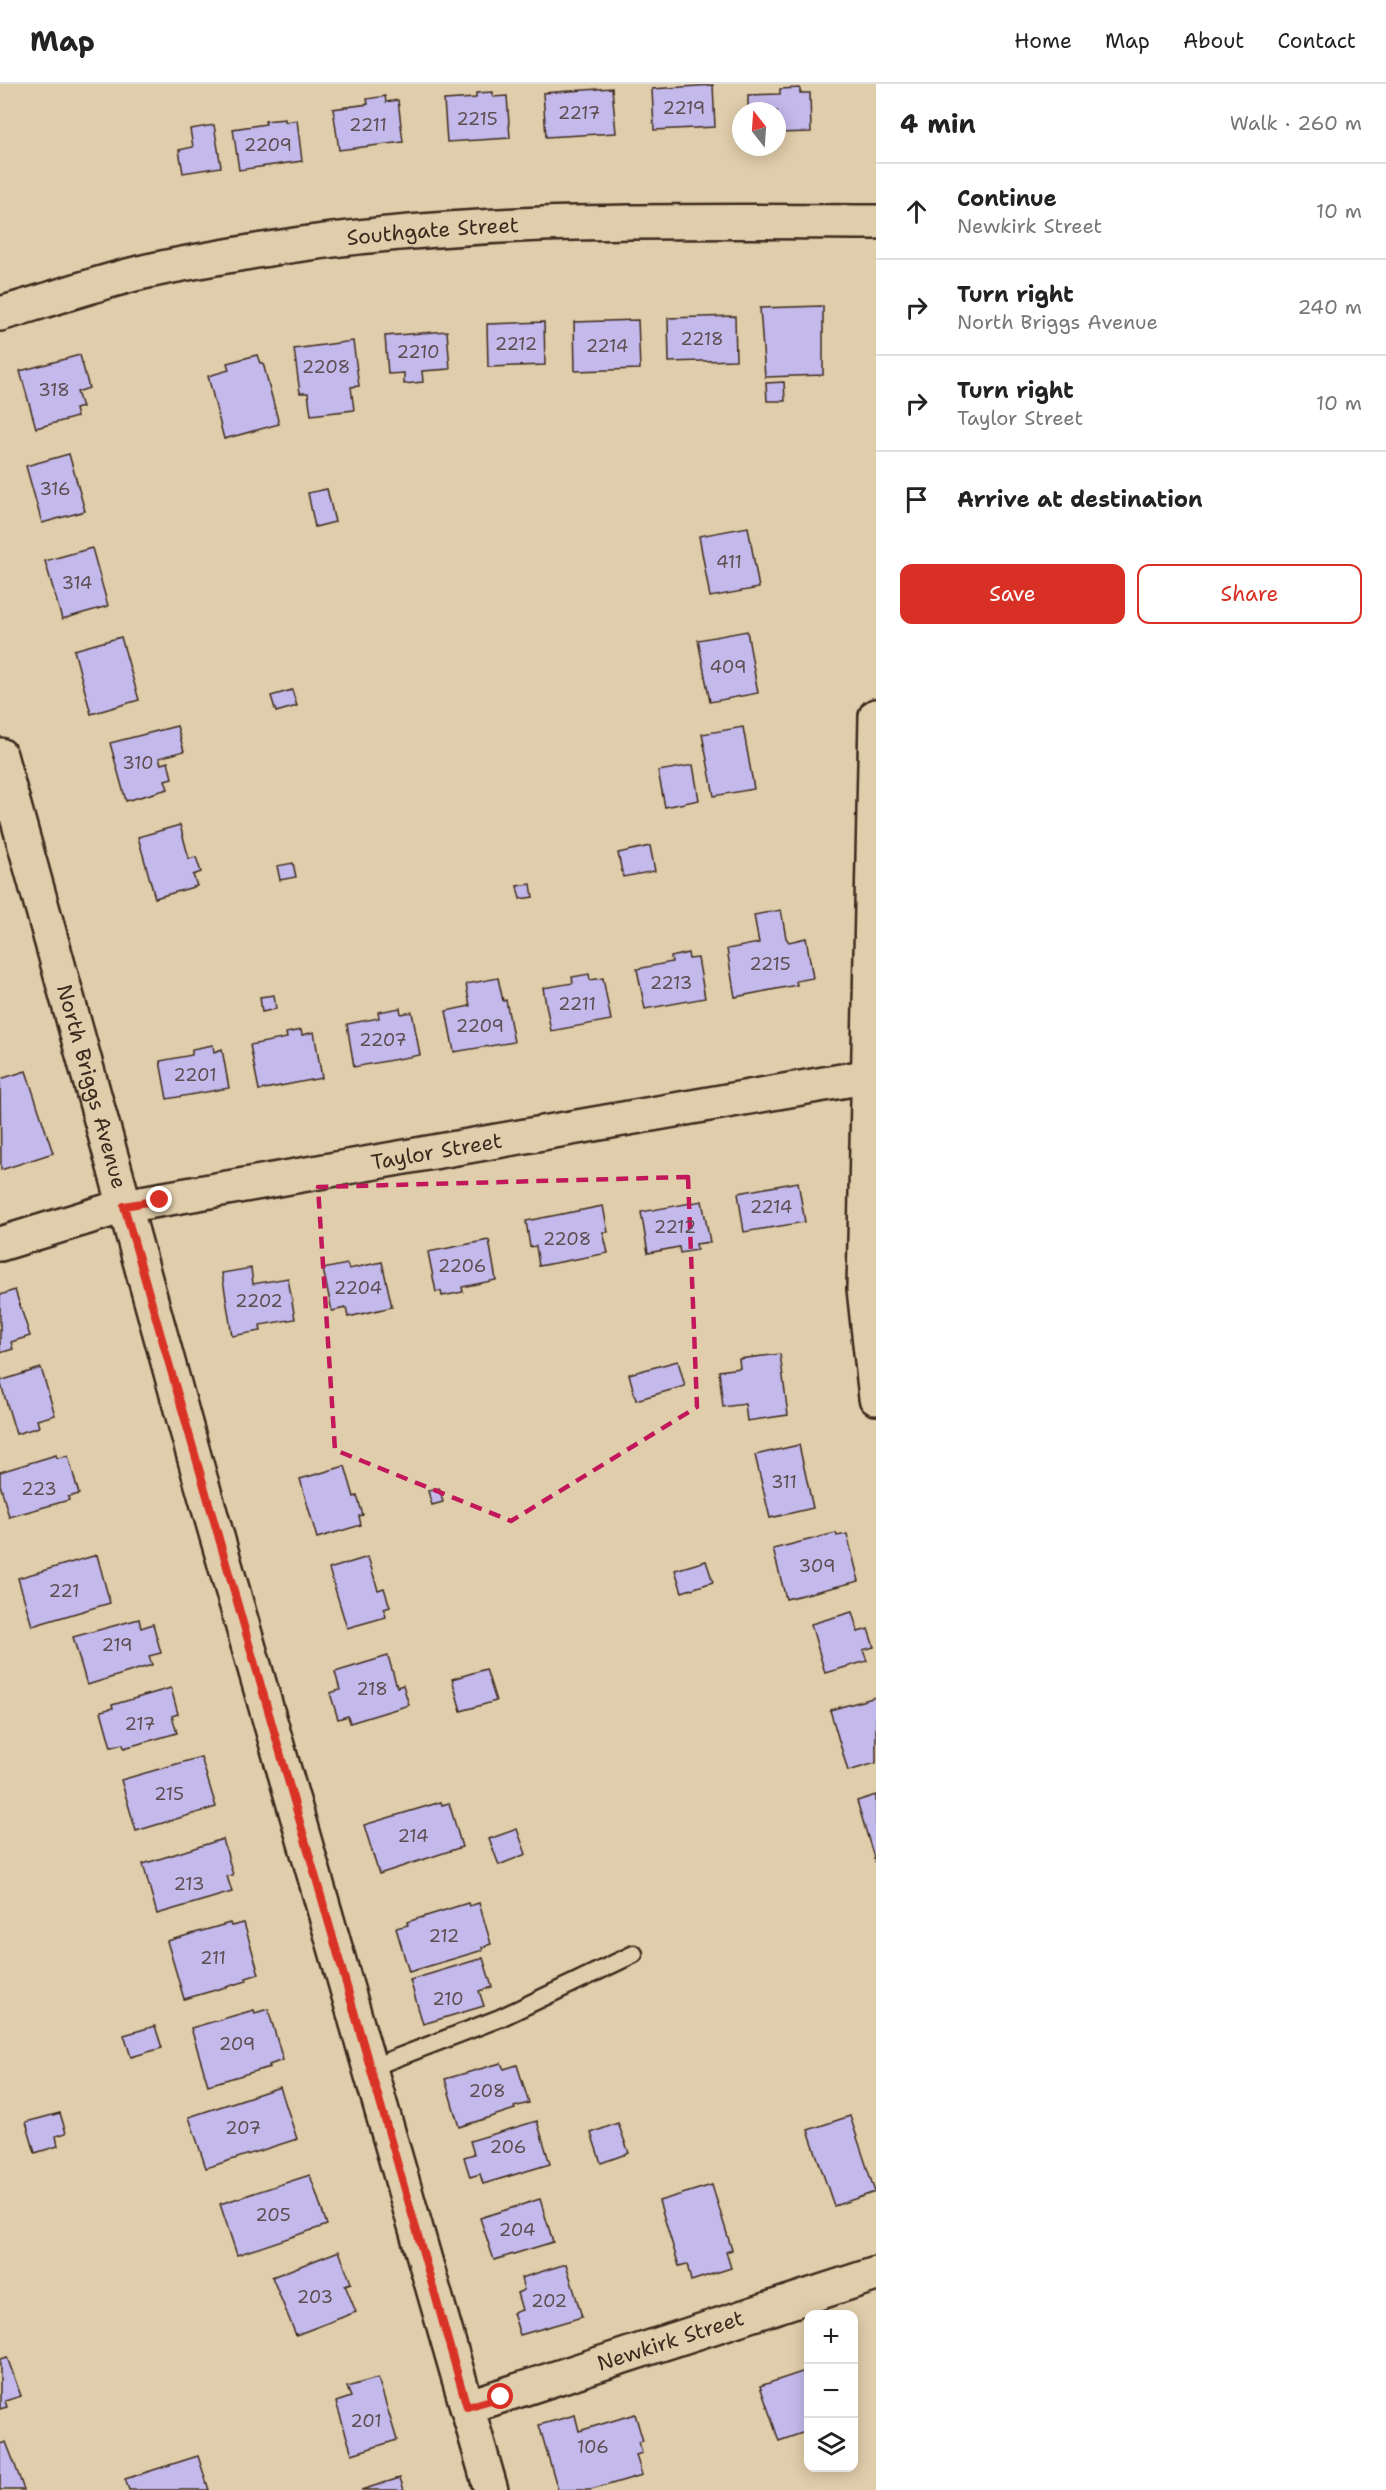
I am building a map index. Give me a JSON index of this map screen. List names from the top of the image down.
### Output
{
  "streets": {
    "street": [
      "Southgate Street",
      "North Briggs Avenue",
      "Taylor Street",
      "Newkirk Street"
    ]
  },
  "crossings": [
    ["North Briggs Avenue", "Taylor Street"],
    ["North Briggs Avenue", "Newkirk Street"]
  ],
  "house_numbers": [
    "2219",
    "2217",
    "2215",
    "2211",
    "2209",
    "2218",
    "2212",
    "2214",
    "2210",
    "2208",
    "318",
    "316",
    "411",
    "314",
    "409",
    "310",
    "2215",
    "2213",
    "2211",
    "2209",
    "2207",
    "2201",
    "2214",
    "2212",
    "2208",
    "2206",
    "2204",
    "2202",
    "311",
    "223",
    "309",
    "221",
    "219",
    "218",
    "217",
    "215",
    "214",
    "213",
    "212",
    "211",
    "210",
    "209",
    "208",
    "207",
    "206",
    "205",
    "204",
    "203",
    "202",
    "201",
    "106"
  ],
  "north": "top",
  "page": {
    "header": "Map",
    "nav": [
      "Home",
      "Map",
      "About",
      "Contact"
    ],
    "heading": ["4 min", "Walk · 260 m"],
    "list": [
      ["Continue", "Newkirk Street", "10 m"],
      ["Turn right", "North Briggs Avenue", "240 m"],
      ["Turn right", "Taylor Street", "10 m"],
      "Arrive at destination"
    ],
    "buttons": ["Save", "Share"],
    "map_buttons": ["+", "−"]
  }
}
